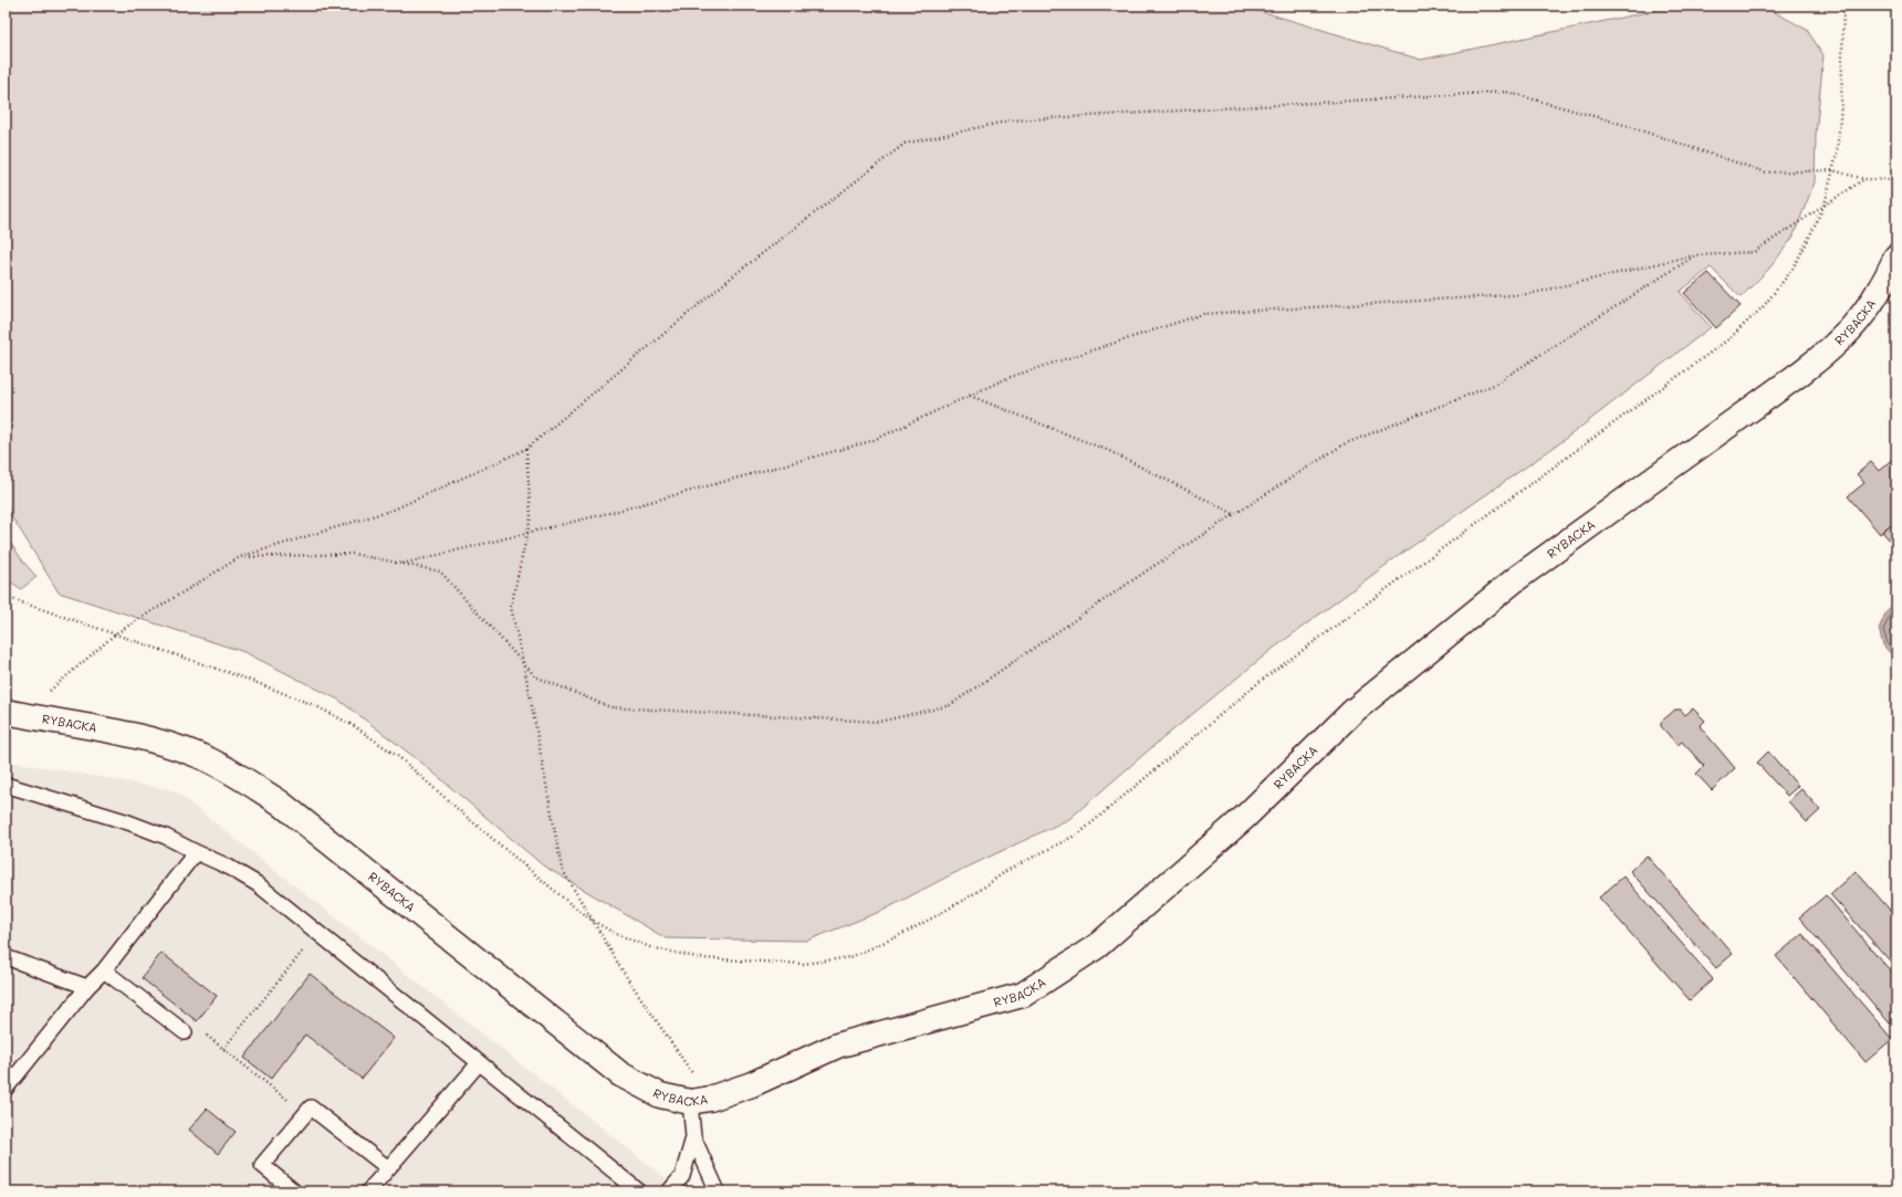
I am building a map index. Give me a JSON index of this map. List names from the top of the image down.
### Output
{
  "streets": {
    "street": ["RYBACKA"]
  }
}
